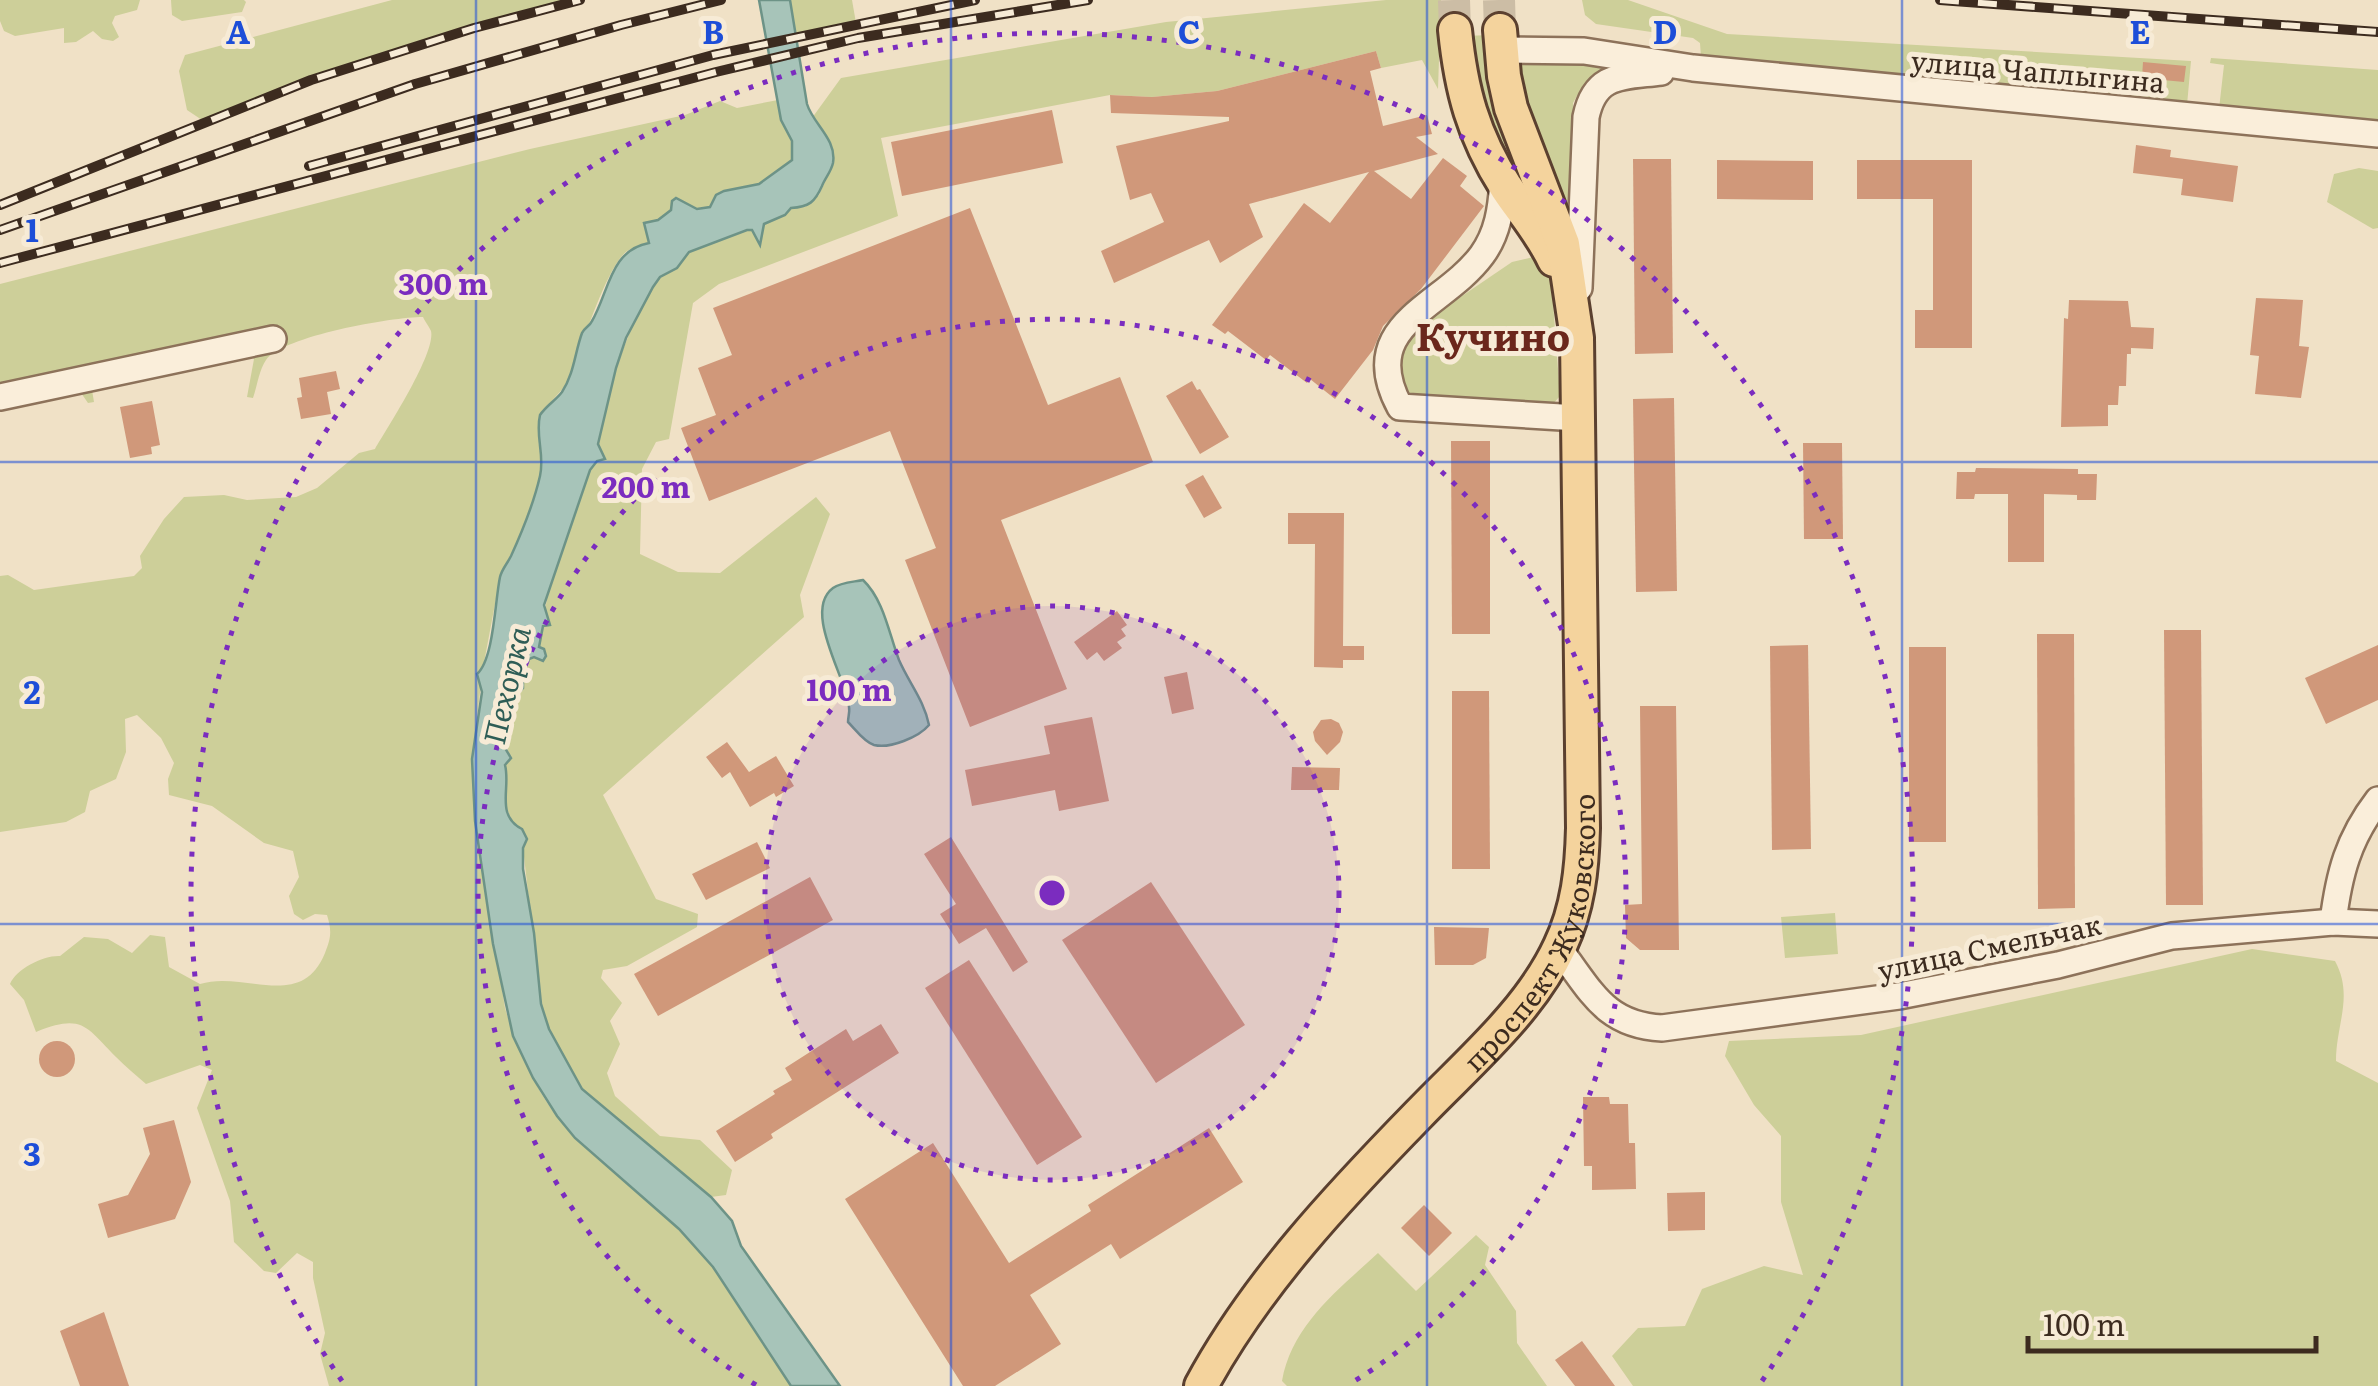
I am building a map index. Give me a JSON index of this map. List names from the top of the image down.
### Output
{
  "streets": {
    "main road": ["проспект Жуковского"],
    "street": ["улица Чаплыгина", "улица Смельчак"]
  },
  "crossings": [
    ["улица Чаплыгина", "проспект Жуковского"],
    ["проспект Жуковского", "улица Смельчак"]
  ],
  "districts": ["Кучино"],
  "water": ["Пехорка"],
  "scale_bar": "100 m",
  "grid": {
    "columns": [
      "A",
      "B",
      "C",
      "D",
      "E"
    ],
    "rows": ["1", "2", "3"]
  },
  "rings": ["300 m", "200 m", "100 m"]
}
